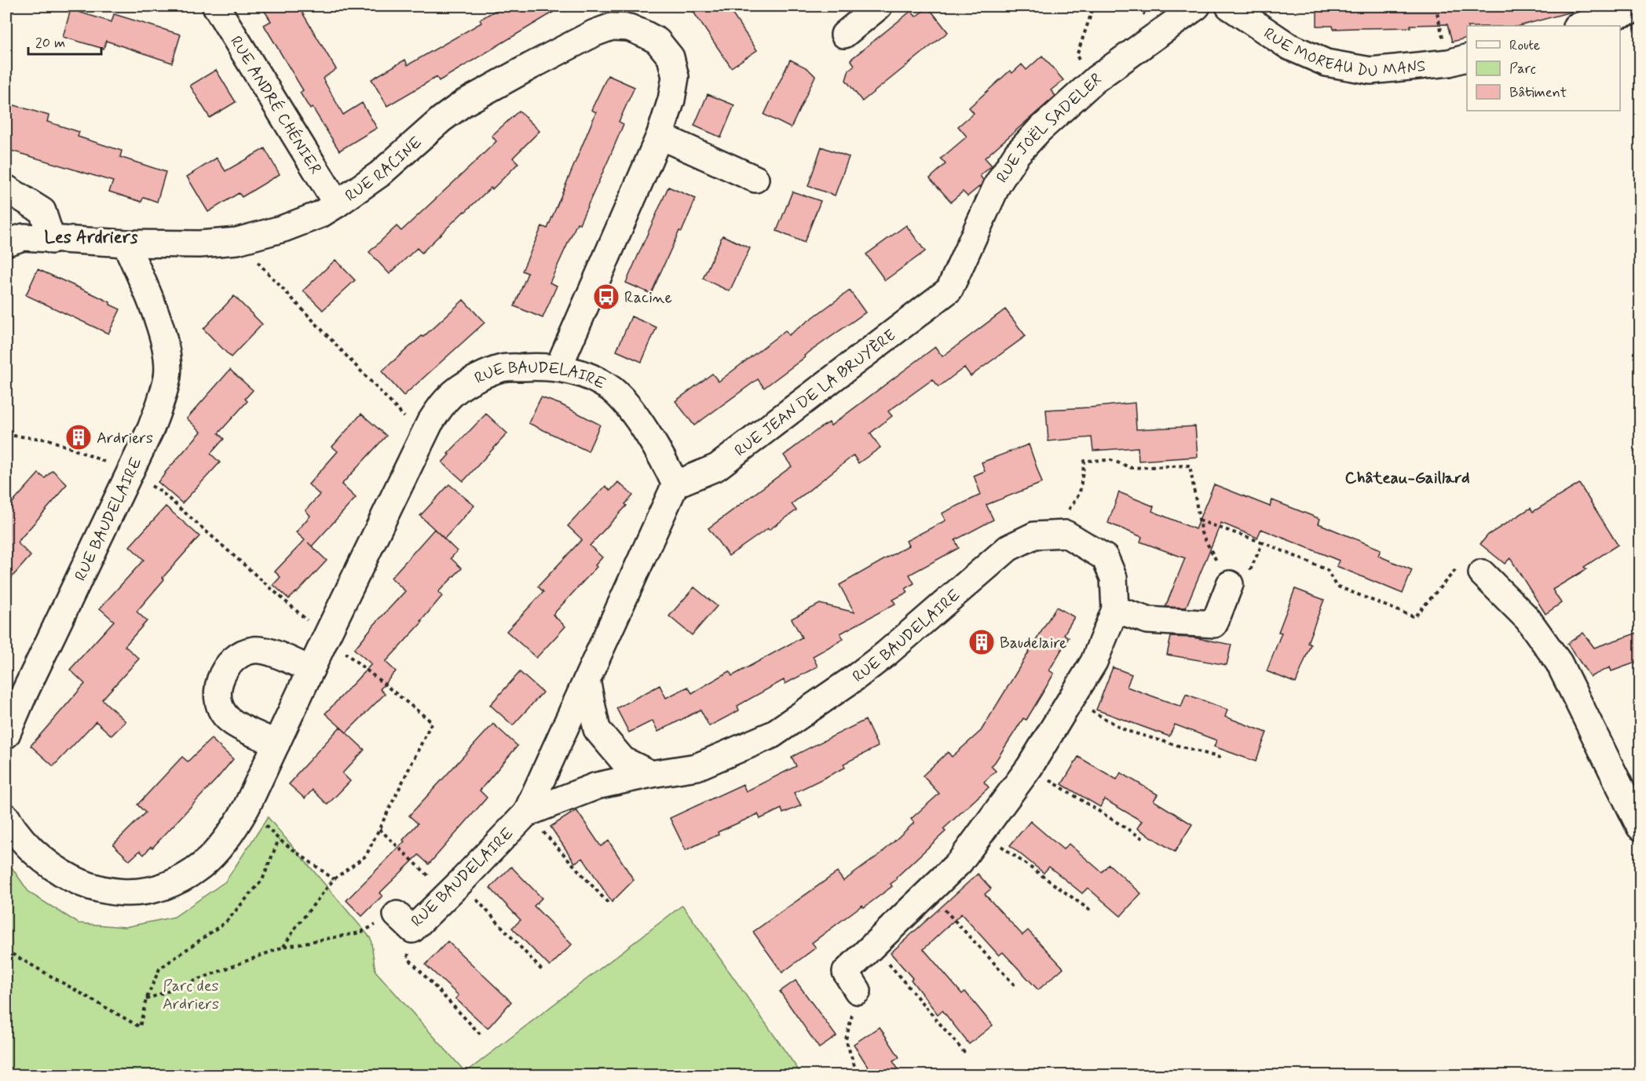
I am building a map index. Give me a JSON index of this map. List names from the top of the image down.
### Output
{
  "streets": {
    "street": [
      "RUE MOREAU DU MANS",
      "RUE ANDRÉ CHÉNIER",
      "RUE JOËL SADELER",
      "RUE RACINE",
      "RUE BAUDELAIRE",
      "RUE JEAN DE LA BRUYÈRE"
    ]
  },
  "crossings": [
    ["RUE ANDRÉ CHÉNIER", "RUE RACINE"],
    ["RUE JOËL SADELER", "RUE JEAN DE LA BRUYÈRE"],
    ["RUE RACINE", "RUE BAUDELAIRE"],
    ["RUE BAUDELAIRE", "RUE JEAN DE LA BRUYÈRE"]
  ],
  "districts": ["Les Ardriers", "Château-Gaillard"],
  "parks": ["Parc des Ardriers"],
  "places": {
    "bus stop": ["Racine"],
    "building": ["Ardriers", "Baudelaire"]
  },
  "legend": ["Route", "Parc", "Bâtiment"],
  "scale_bar": "20 m"
}
